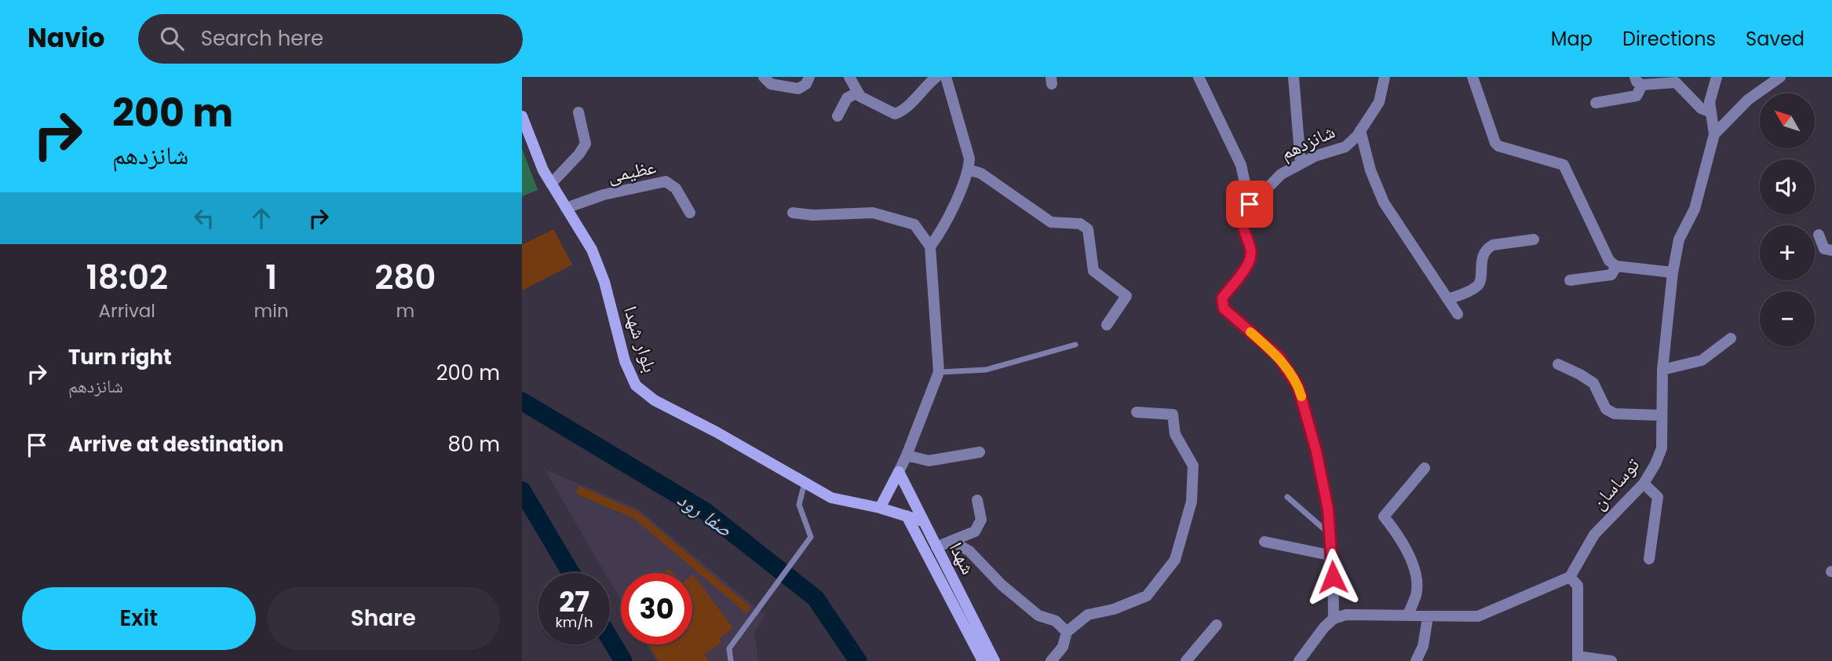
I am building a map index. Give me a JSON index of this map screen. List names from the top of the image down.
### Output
{
  "streets": {
    "main road": ["بلوار شهدا", "شهدا"],
    "street": ["شانزدهم", "عظیمی", "توساسان"]
  },
  "crossings": [
    ["عظیمی", "بلوار شهدا"],
    ["بلوار شهدا", "شهدا"]
  ],
  "water": ["صفا رود"],
  "north": "top left",
  "page": {
    "header": "Navio",
    "search": "Search here",
    "nav": ["Map", "Directions", "Saved"],
    "turn": ["200 m", "شانزدهم"],
    "map_buttons": ["+", "−"],
    "eta": [
      "18:02",
      "Arrival",
      "1",
      "min",
      "280",
      "m"
    ],
    "list": [
      {
        "name": "Turn right",
        "note": "شانزدهم",
        "value": "200 m"
      },
      {
        "name": "Arrive at destination",
        "value": "80 m"
      }
    ],
    "speed": "27 km/h",
    "limit": "30",
    "buttons": ["Exit", "Share"]
  }
}
